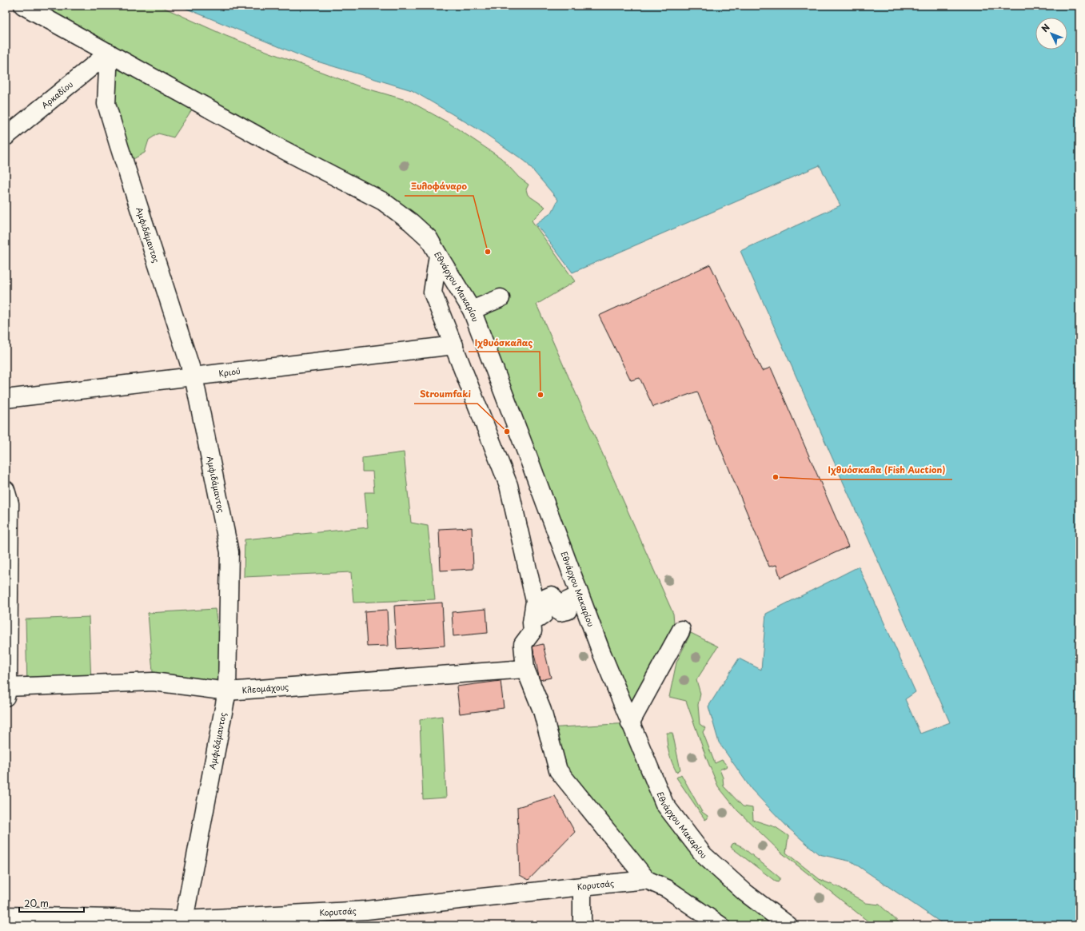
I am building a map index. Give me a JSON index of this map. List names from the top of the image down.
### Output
{
  "streets": {
    "street": [
      "Αρκαδίου",
      "Αμφιδάμαντος",
      "Εθνάρχου Μακαρίου",
      "Κριού",
      "Κλεομάχους",
      "Κορυτσάς"
    ]
  },
  "crossings": [
    ["Αρκαδίου", "Αμφιδάμαντος"],
    ["Αρκαδίου", "Εθνάρχου Μακαρίου"],
    ["Αμφιδάμαντος", "Εθνάρχου Μακαρίου"],
    ["Αμφιδάμαντος", "Κριού"],
    ["Αμφιδάμαντος", "Κλεομάχους"],
    ["Αμφιδάμαντος", "Κορυτσάς"]
  ],
  "places": [
    "Ξυλοφάναρο",
    "Ιχθυόσκαλας",
    "Stroumfaki",
    "Ιχθυόσκαλα (Fish Auction)"
  ],
  "scale_bar": "20 m",
  "north": "top left"
}
